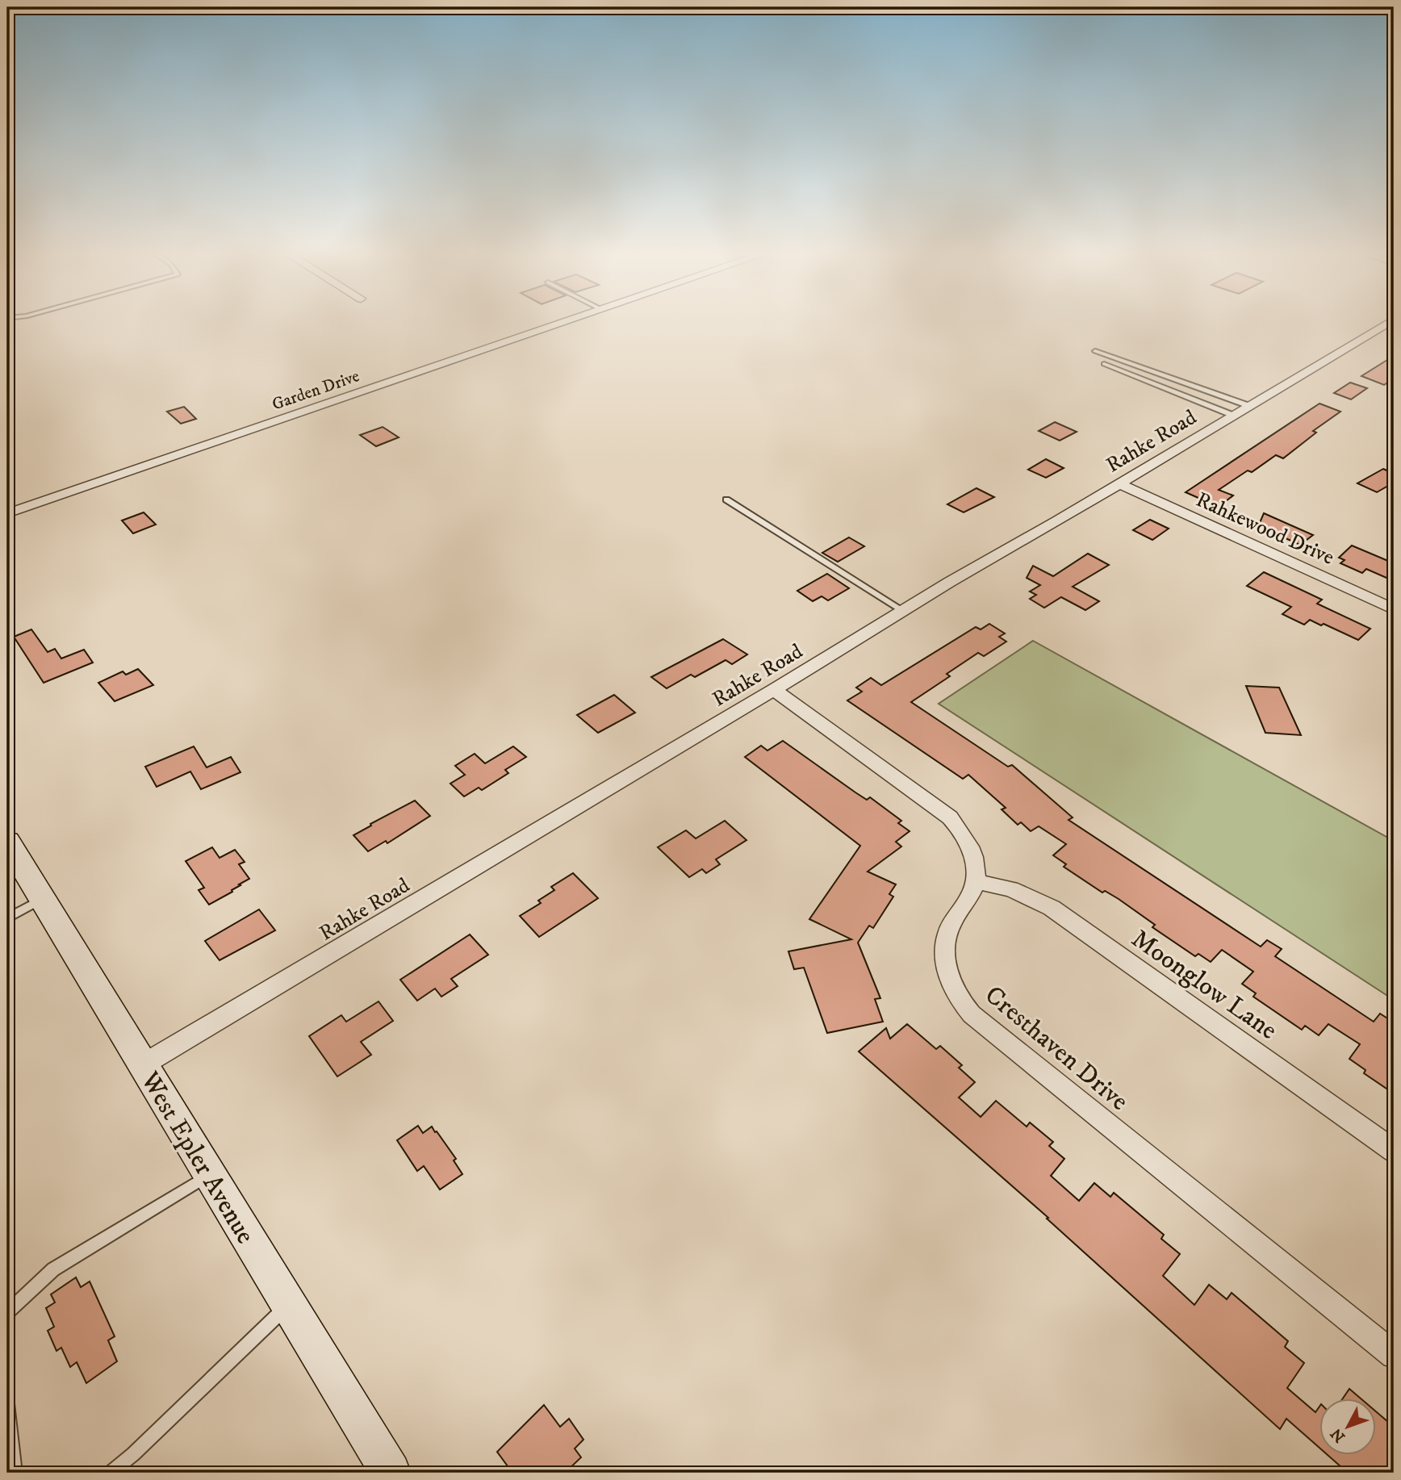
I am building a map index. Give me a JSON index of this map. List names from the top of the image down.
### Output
{
  "streets": {
    "street": [
      "Garden Drive",
      "Rahke Road",
      "Rahkewood Drive",
      "Moonglow Lane",
      "Cresthaven Drive",
      "West Epler Avenue"
    ]
  },
  "crossings": [
    ["Rahke Road", "Rahkewood Drive"],
    ["Rahke Road", "Cresthaven Drive"],
    ["Rahke Road", "West Epler Avenue"],
    ["Moonglow Lane", "Cresthaven Drive"]
  ],
  "north": "bottom left"
}
